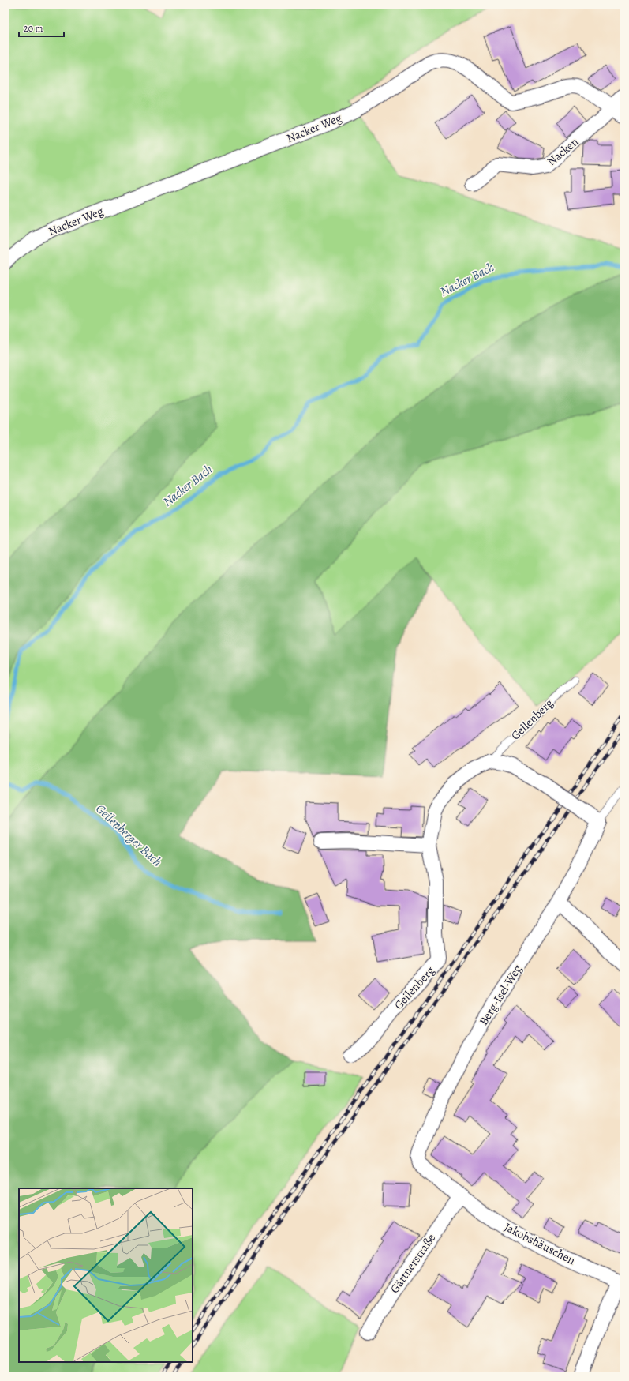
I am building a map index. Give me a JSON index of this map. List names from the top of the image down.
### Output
{
  "streets": {
    "street": [
      "Nacker Weg",
      "Nacken",
      "Geilenberg",
      "Berg-Isel-Weg",
      "Jakobshäuschen",
      "Gärtnerstraße"
    ]
  },
  "crossings": [
    ["Nacker Weg", "Nacken"],
    ["Berg-Isel-Weg", "Jakobshäuschen"],
    ["Berg-Isel-Weg", "Gärtnerstraße"],
    ["Jakobshäuschen", "Gärtnerstraße"]
  ],
  "water": ["Nacker Bach", "Geilenberger Bach"],
  "scale_bar": "20 m"
}
